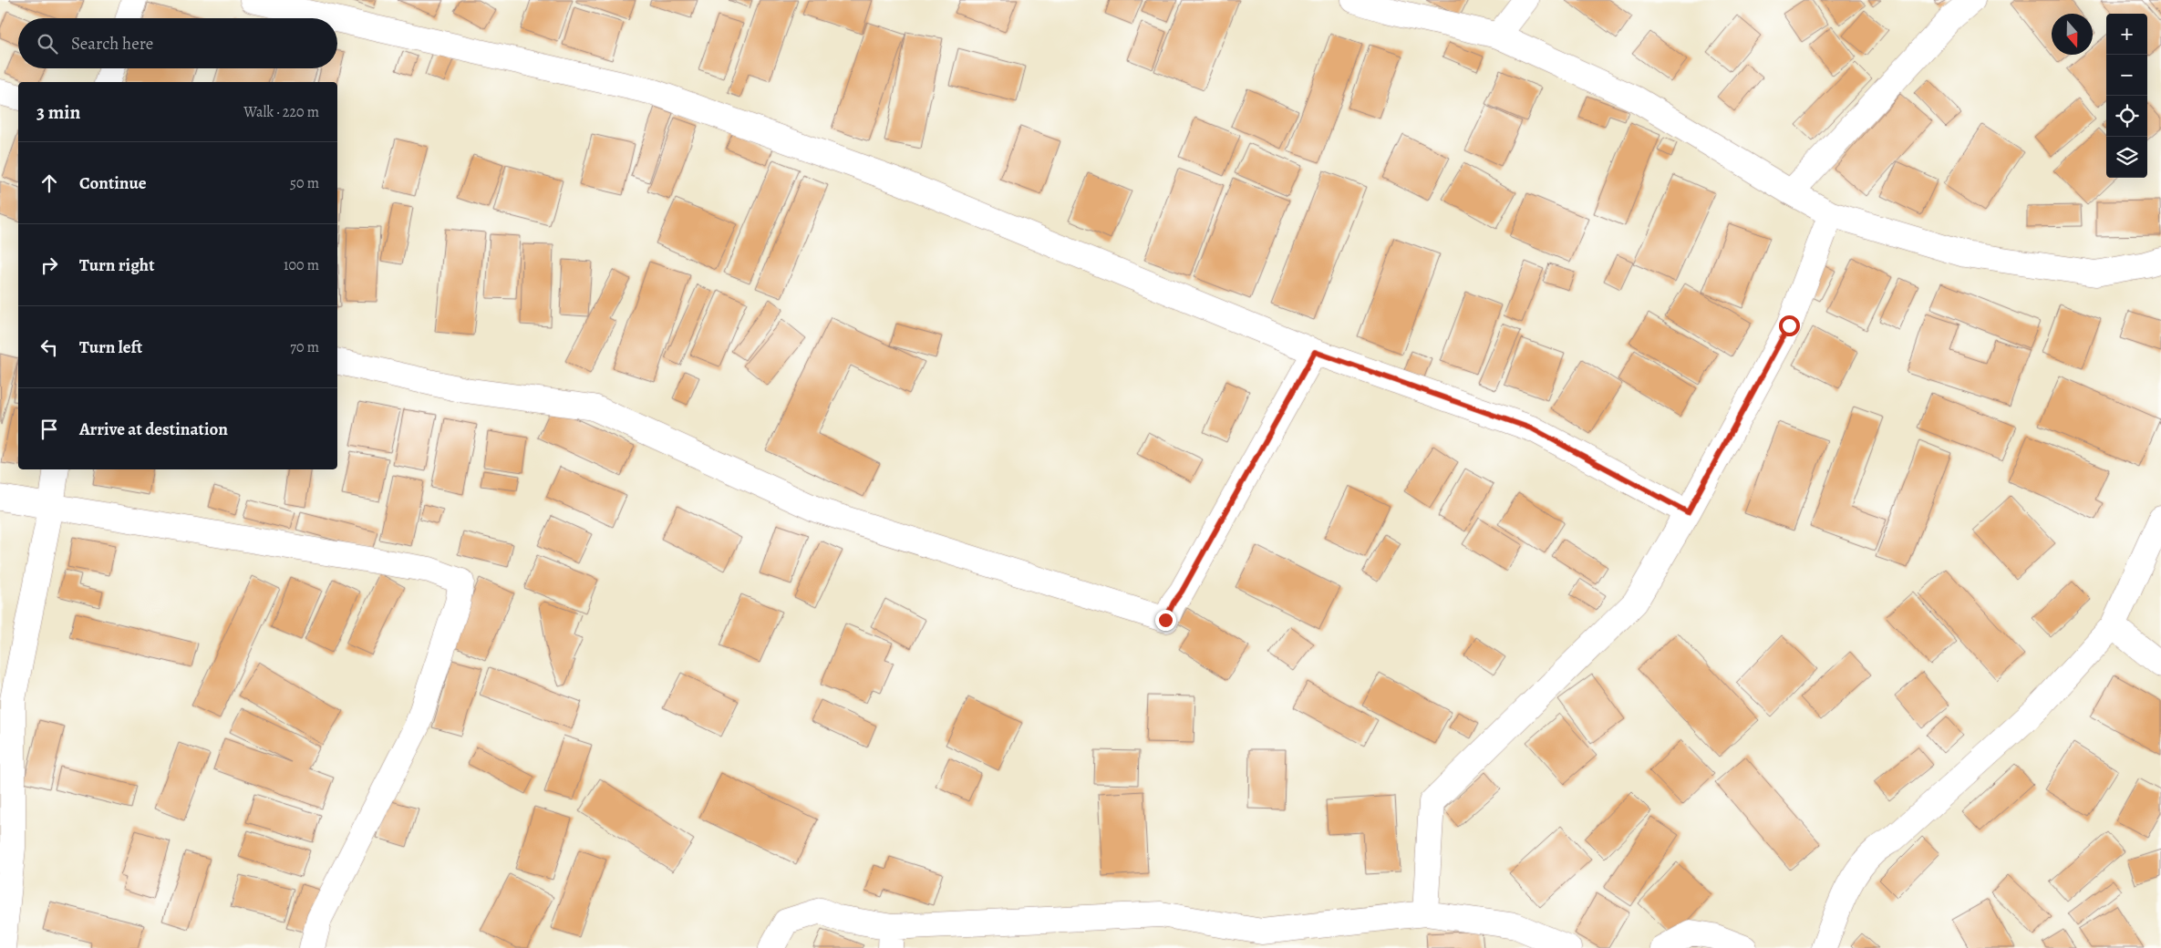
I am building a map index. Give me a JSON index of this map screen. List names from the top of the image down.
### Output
{
  "north": "bottom",
  "page": {
    "map_buttons": ["+", "−"],
    "search": "Search here",
    "heading": ["3 min", "Walk · 220 m"],
    "list": [
      ["Continue", "50 m"],
      ["Turn right", "100 m"],
      ["Turn left", "70 m"],
      "Arrive at destination"
    ]
  }
}
